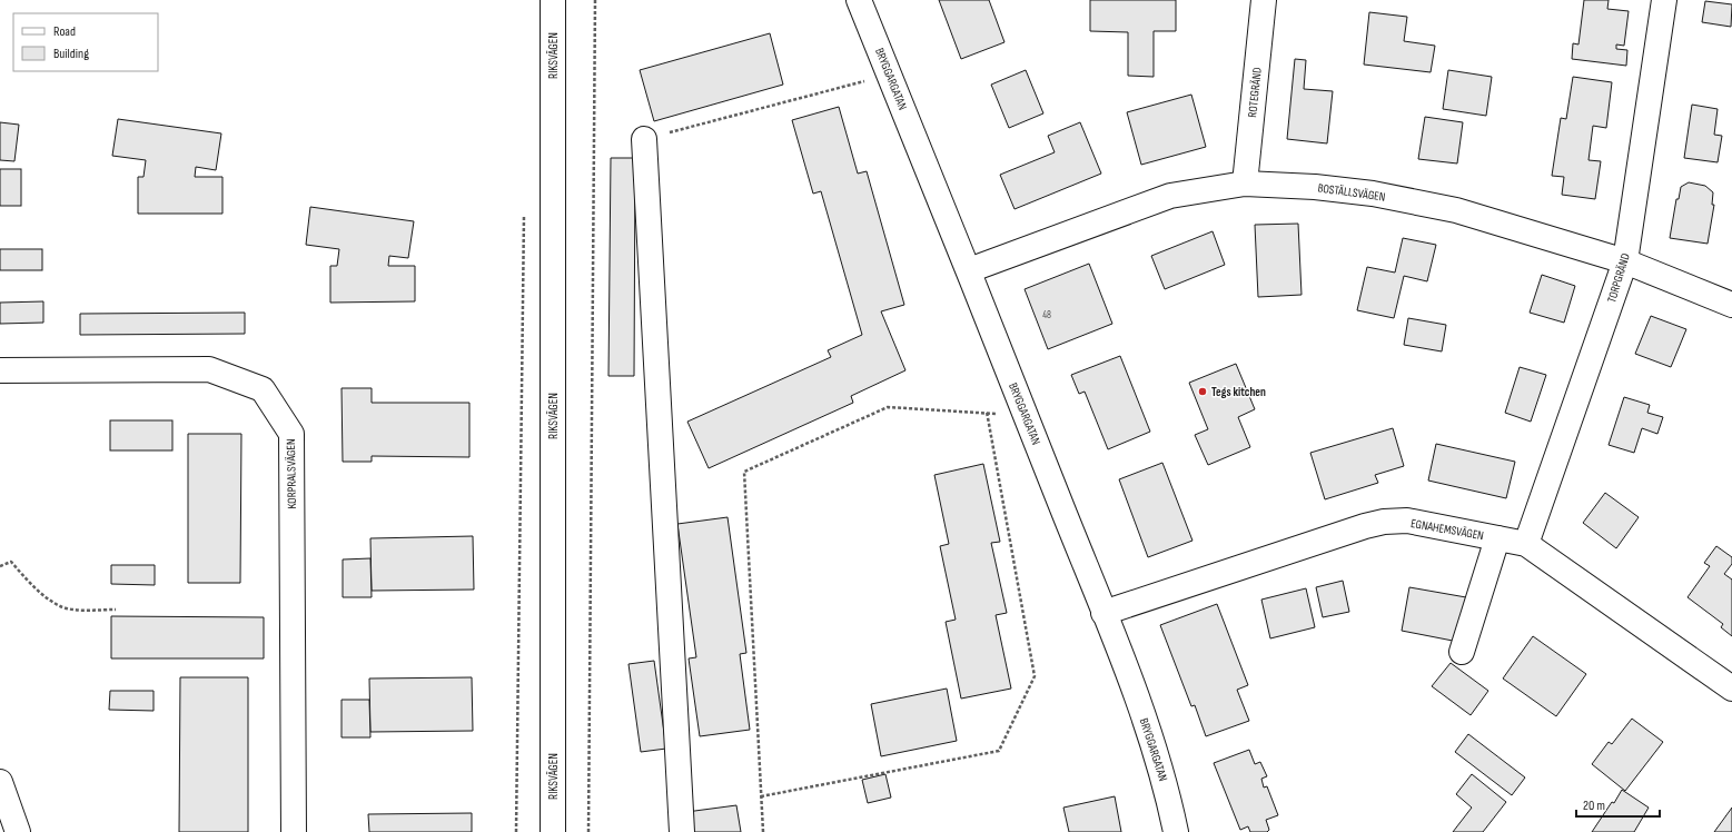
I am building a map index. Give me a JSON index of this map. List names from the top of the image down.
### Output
{
  "streets": {
    "street": [
      "RIKSVÄGEN",
      "BRYGGARGATAN",
      "ROTEGRÄND",
      "BOSTÄLLSVÄGEN",
      "TORPGRÄND",
      "KORPRALSVÄGEN",
      "EGNAHEMSVÄGEN"
    ]
  },
  "crossings": [
    ["BRYGGARGATAN", "BOSTÄLLSVÄGEN"],
    ["BRYGGARGATAN", "EGNAHEMSVÄGEN"],
    ["ROTEGRÄND", "BOSTÄLLSVÄGEN"],
    ["BOSTÄLLSVÄGEN", "TORPGRÄND"],
    ["TORPGRÄND", "EGNAHEMSVÄGEN"]
  ],
  "places": ["Tegs kitchen"],
  "house_numbers": ["48"],
  "legend": ["Road", "Building"],
  "scale_bar": "20 m"
}
